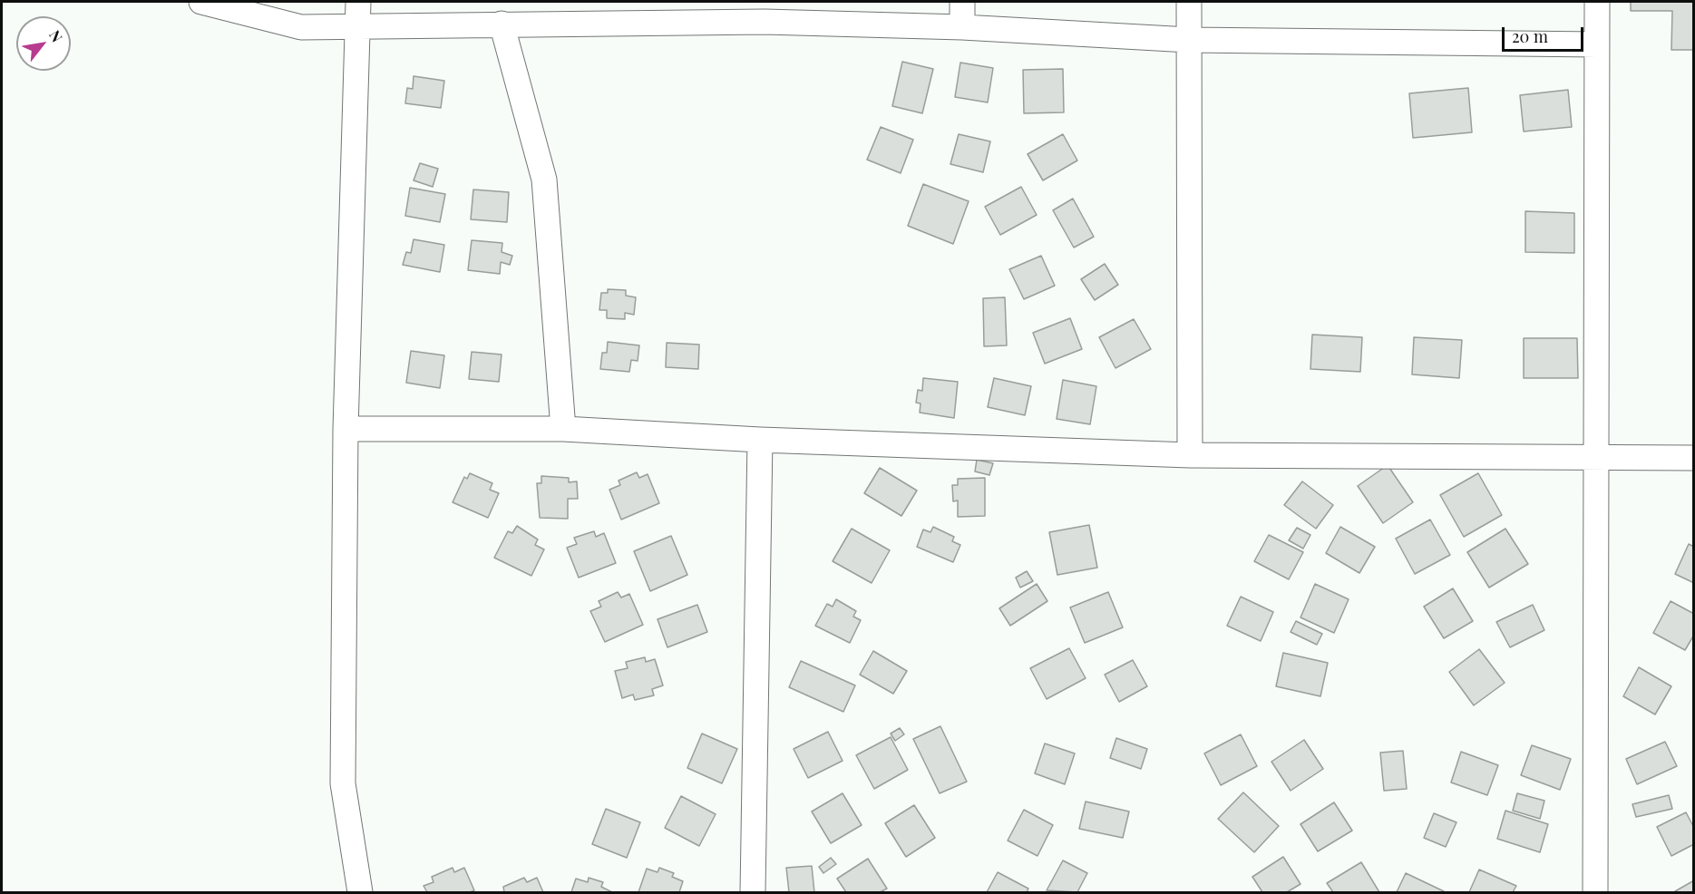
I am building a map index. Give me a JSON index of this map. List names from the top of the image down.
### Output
{
  "scale_bar": "20 m",
  "north": "top right"
}
